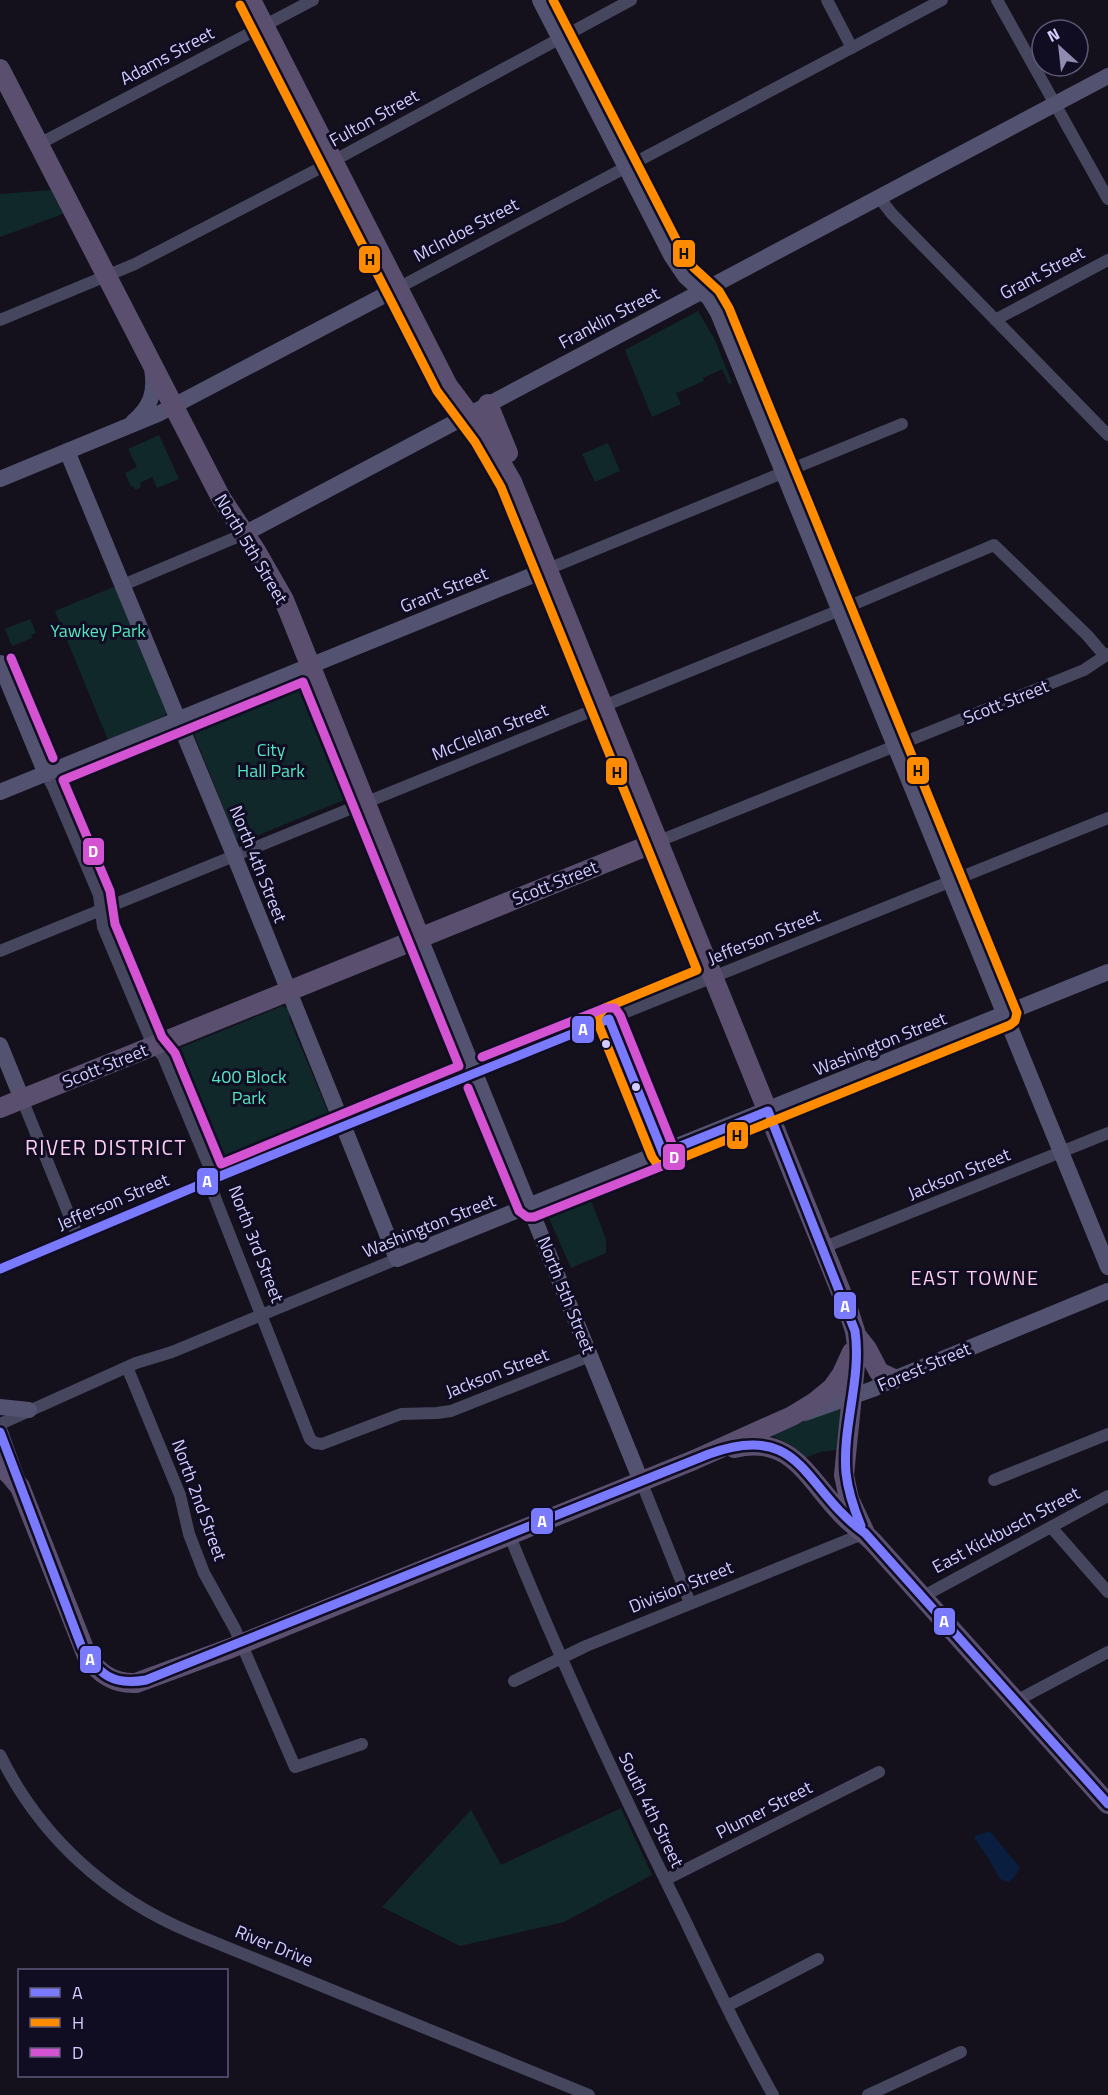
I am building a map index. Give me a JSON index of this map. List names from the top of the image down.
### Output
{
  "streets": {
    "main road": ["North 5th Street", "Scott Street", "Forest Street"],
    "street": [
      "Adams Street",
      "Fulton Street",
      "McIndoe Street",
      "Grant Street",
      "Franklin Street",
      "McClellan Street",
      "North 4th Street",
      "Jefferson Street",
      "Washington Street",
      "Jackson Street",
      "North 3rd Street",
      "North 2nd Street",
      "East Kickbusch Street",
      "Division Street",
      "South 4th Street",
      "Plumer Street",
      "River Drive"
    ]
  },
  "crossings": [
    ["Adams Street", "North 5th Street"],
    ["Fulton Street", "North 5th Street"],
    ["McIndoe Street", "North 5th Street"],
    ["McIndoe Street", "North 4th Street"],
    ["Grant Street", "North 5th Street"],
    ["Grant Street", "North 4th Street"],
    ["Grant Street", "North 3rd Street"],
    ["Franklin Street", "North 5th Street"],
    ["Franklin Street", "North 4th Street"],
    ["North 5th Street", "Scott Street"],
    ["North 5th Street", "McClellan Street"],
    ["North 5th Street", "Jefferson Street"],
    ["North 5th Street", "Washington Street"],
    ["North 5th Street", "Jackson Street"],
    ["North 5th Street", "Forest Street"],
    ["Scott Street", "McClellan Street"],
    ["Scott Street", "North 4th Street"],
    ["Scott Street", "North 3rd Street"],
    ["McClellan Street", "North 4th Street"],
    ["McClellan Street", "North 3rd Street"],
    ["North 4th Street", "Jefferson Street"],
    ["North 4th Street", "Washington Street"],
    ["Jefferson Street", "North 3rd Street"],
    ["Washington Street", "North 3rd Street"],
    ["Washington Street", "North 2nd Street"],
    ["Jackson Street", "North 3rd Street"],
    ["Forest Street", "North 2nd Street"],
    ["Forest Street", "South 4th Street"],
    ["Division Street", "South 4th Street"],
    ["South 4th Street", "Plumer Street"]
  ],
  "districts": ["RIVER DISTRICT", "EAST TOWNE"],
  "parks": ["Yawkey Park", "City Hall Park", "400 Block Park"],
  "lines": ["transit line H", "transit line D", "transit line A"],
  "legend": ["A", "H", "D"],
  "north": "top left"
}
